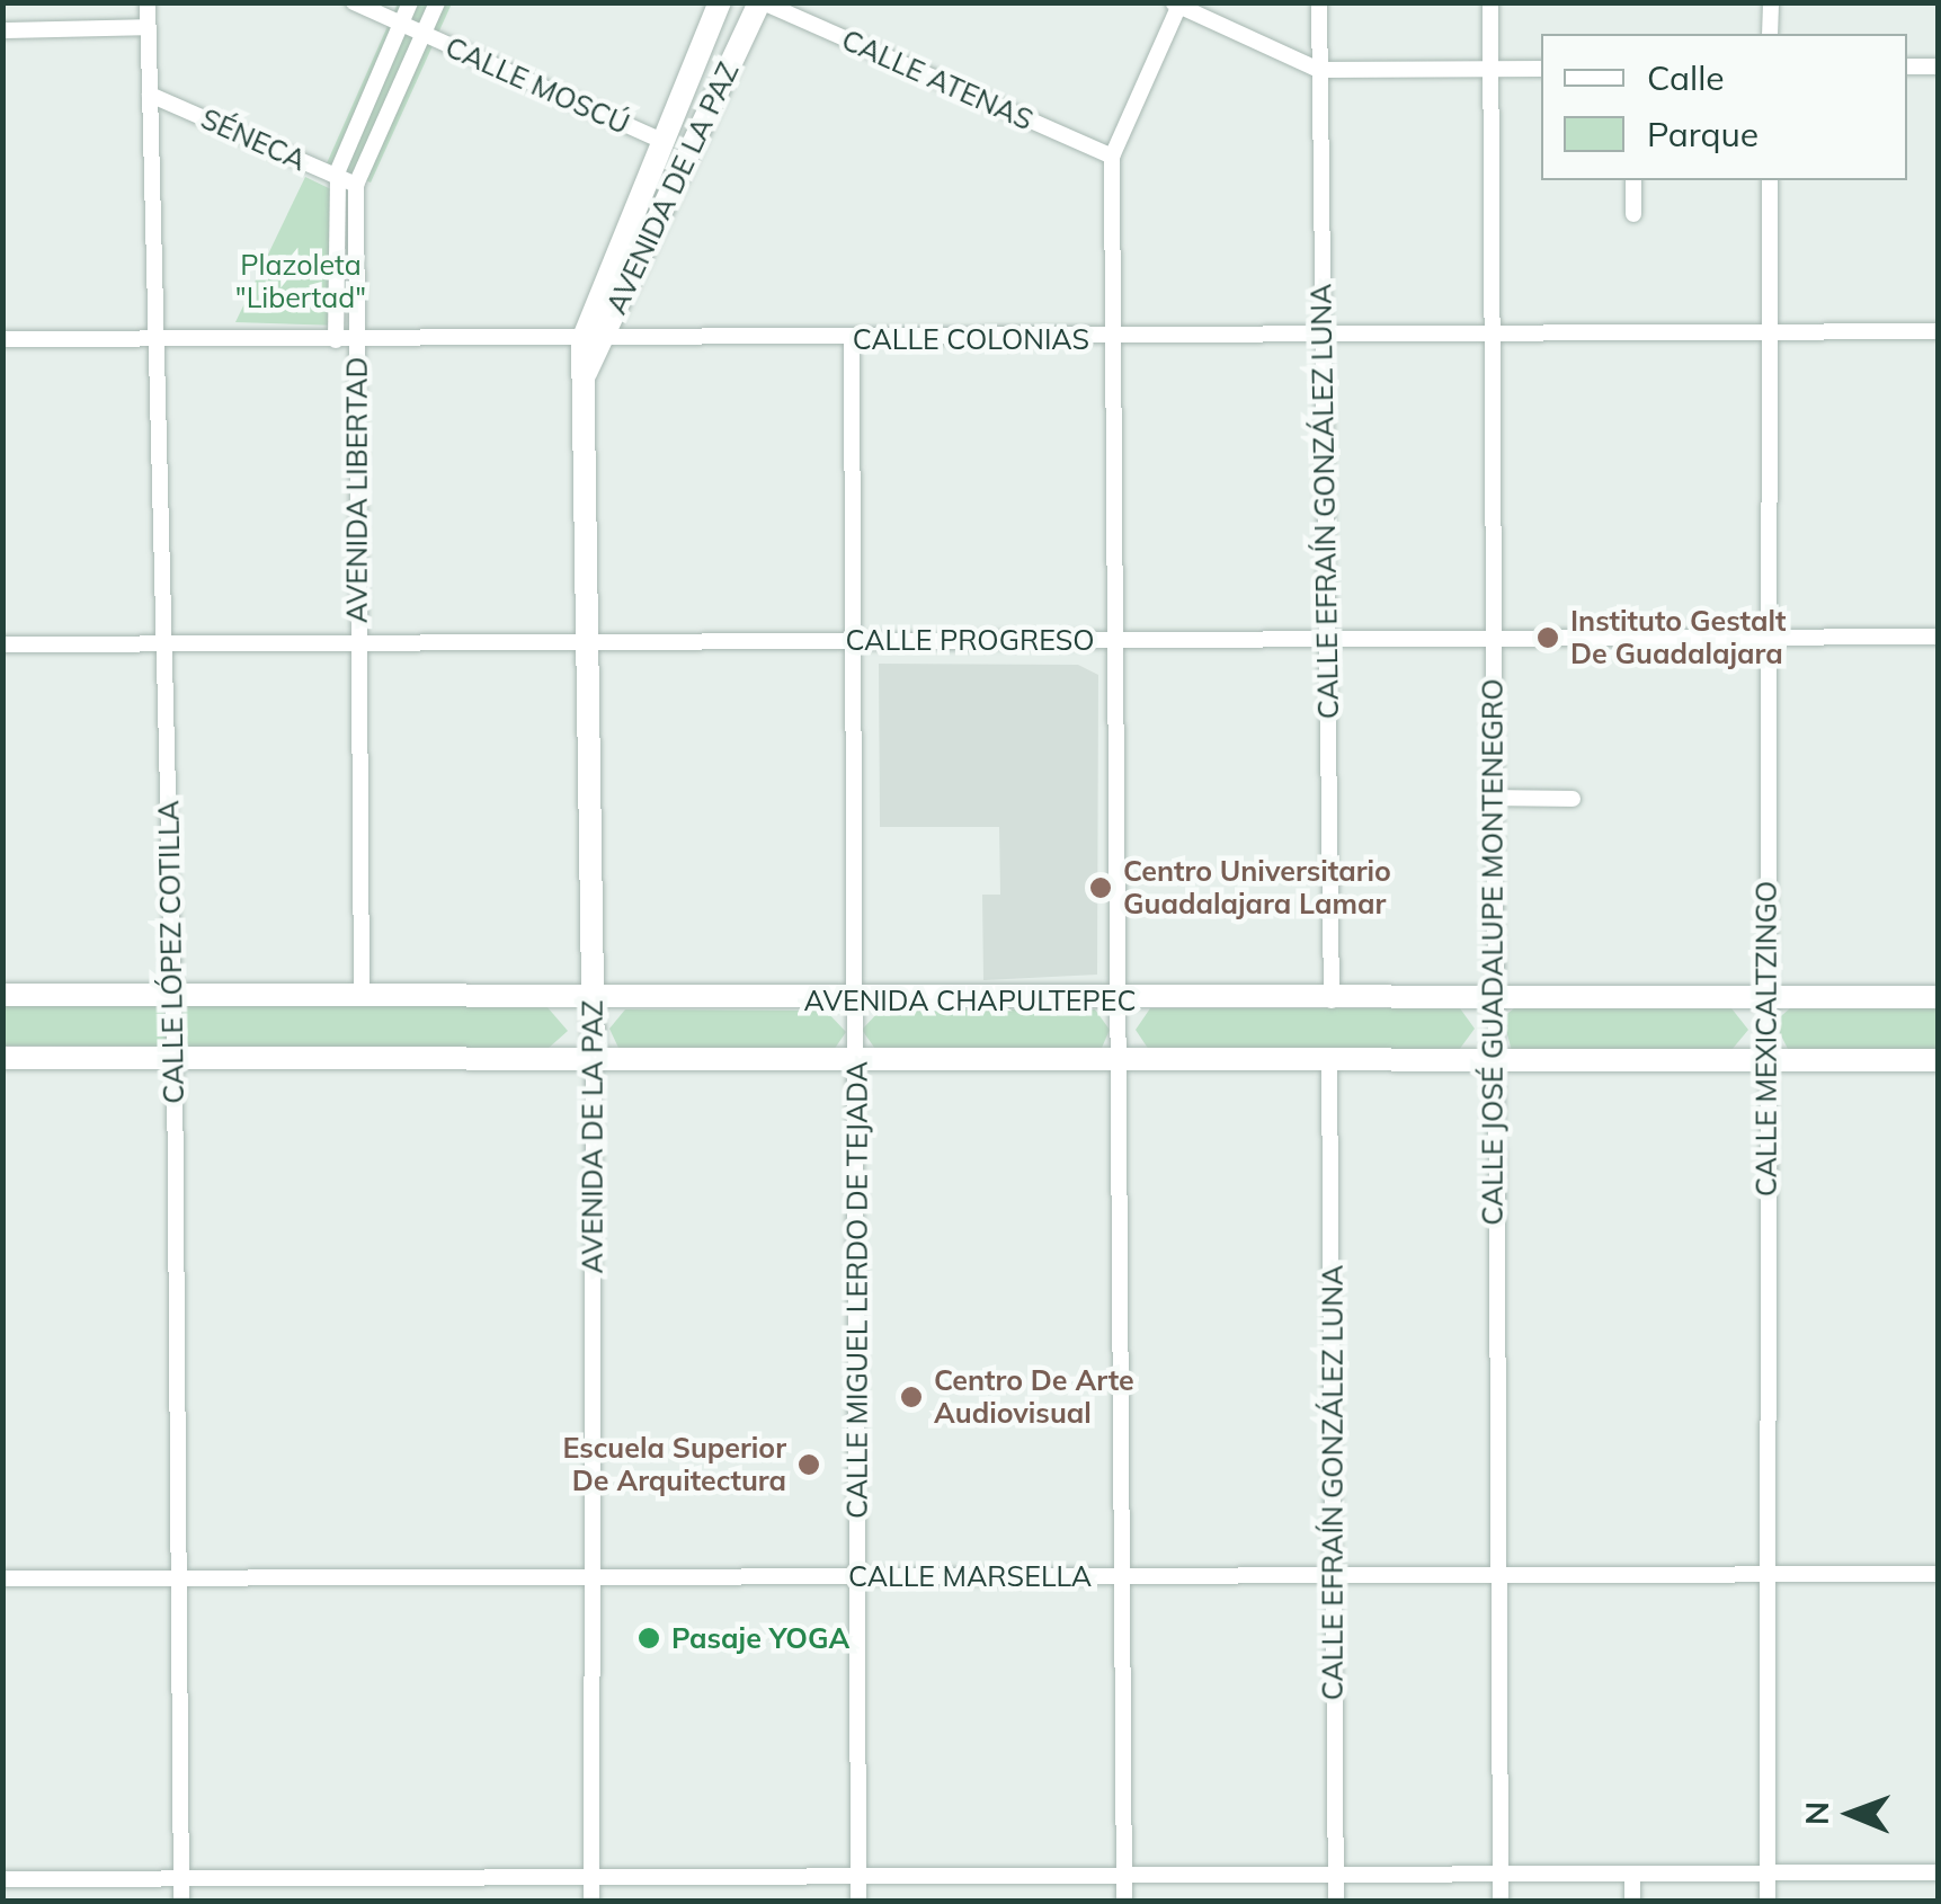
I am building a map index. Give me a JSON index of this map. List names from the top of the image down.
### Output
{
  "streets": {
    "street": [
      "CALLE ATENAS",
      "CALLE MOSCÚ",
      "SÉNECA",
      "AVENIDA DE LA PAZ",
      "CALLE COLONIAS",
      "AVENIDA LIBERTAD",
      "CALLE EFRAÍN GONZÁLEZ LUNA",
      "CALLE PROGRESO",
      "CALLE LÓPEZ COTILLA",
      "CALLE JOSÉ GUADALUPE MONTENEGRO",
      "AVENIDA CHAPULTEPEC",
      "CALLE MEXICALTZINGO",
      "CALLE MIGUEL LERDO DE TEJADA",
      "CALLE MARSELLA"
    ]
  },
  "crossings": [
    ["CALLE ATENAS", "AVENIDA DE LA PAZ"],
    ["CALLE MOSCÚ", "AVENIDA DE LA PAZ"],
    ["CALLE MOSCÚ", "AVENIDA LIBERTAD"],
    ["SÉNECA", "AVENIDA LIBERTAD"],
    ["SÉNECA", "CALLE LÓPEZ COTILLA"],
    ["AVENIDA DE LA PAZ", "CALLE COLONIAS"],
    ["AVENIDA DE LA PAZ", "CALLE PROGRESO"],
    ["AVENIDA DE LA PAZ", "AVENIDA CHAPULTEPEC"],
    ["AVENIDA DE LA PAZ", "CALLE MARSELLA"],
    ["CALLE COLONIAS", "AVENIDA LIBERTAD"],
    ["CALLE COLONIAS", "CALLE EFRAÍN GONZÁLEZ LUNA"],
    ["CALLE COLONIAS", "CALLE LÓPEZ COTILLA"],
    ["CALLE COLONIAS", "CALLE JOSÉ GUADALUPE MONTENEGRO"],
    ["CALLE COLONIAS", "CALLE MEXICALTZINGO"],
    ["CALLE COLONIAS", "CALLE MIGUEL LERDO DE TEJADA"],
    ["AVENIDA LIBERTAD", "CALLE PROGRESO"],
    ["AVENIDA LIBERTAD", "AVENIDA CHAPULTEPEC"],
    ["CALLE EFRAÍN GONZÁLEZ LUNA", "CALLE PROGRESO"],
    ["CALLE EFRAÍN GONZÁLEZ LUNA", "AVENIDA CHAPULTEPEC"],
    ["CALLE EFRAÍN GONZÁLEZ LUNA", "CALLE MARSELLA"],
    ["CALLE PROGRESO", "CALLE LÓPEZ COTILLA"],
    ["CALLE PROGRESO", "CALLE JOSÉ GUADALUPE MONTENEGRO"],
    ["CALLE PROGRESO", "CALLE MEXICALTZINGO"],
    ["CALLE PROGRESO", "CALLE MIGUEL LERDO DE TEJADA"],
    ["CALLE LÓPEZ COTILLA", "AVENIDA CHAPULTEPEC"],
    ["CALLE LÓPEZ COTILLA", "CALLE MARSELLA"],
    ["CALLE JOSÉ GUADALUPE MONTENEGRO", "AVENIDA CHAPULTEPEC"],
    ["CALLE JOSÉ GUADALUPE MONTENEGRO", "CALLE MARSELLA"],
    ["AVENIDA CHAPULTEPEC", "CALLE MEXICALTZINGO"],
    ["AVENIDA CHAPULTEPEC", "CALLE MIGUEL LERDO DE TEJADA"],
    ["CALLE MEXICALTZINGO", "CALLE MARSELLA"],
    ["CALLE MIGUEL LERDO DE TEJADA", "CALLE MARSELLA"]
  ],
  "parks": ["Plazoleta \"Libertad\""],
  "places": [
    "Instituto Gestalt De Guadalajara",
    "Centro Universitario Guadalajara Lamar",
    "Centro De Arte Audiovisual",
    "Escuela Superior De Arquitectura",
    "Pasaje YOGA"
  ],
  "legend": ["Calle", "Parque"],
  "north": "left"
}
